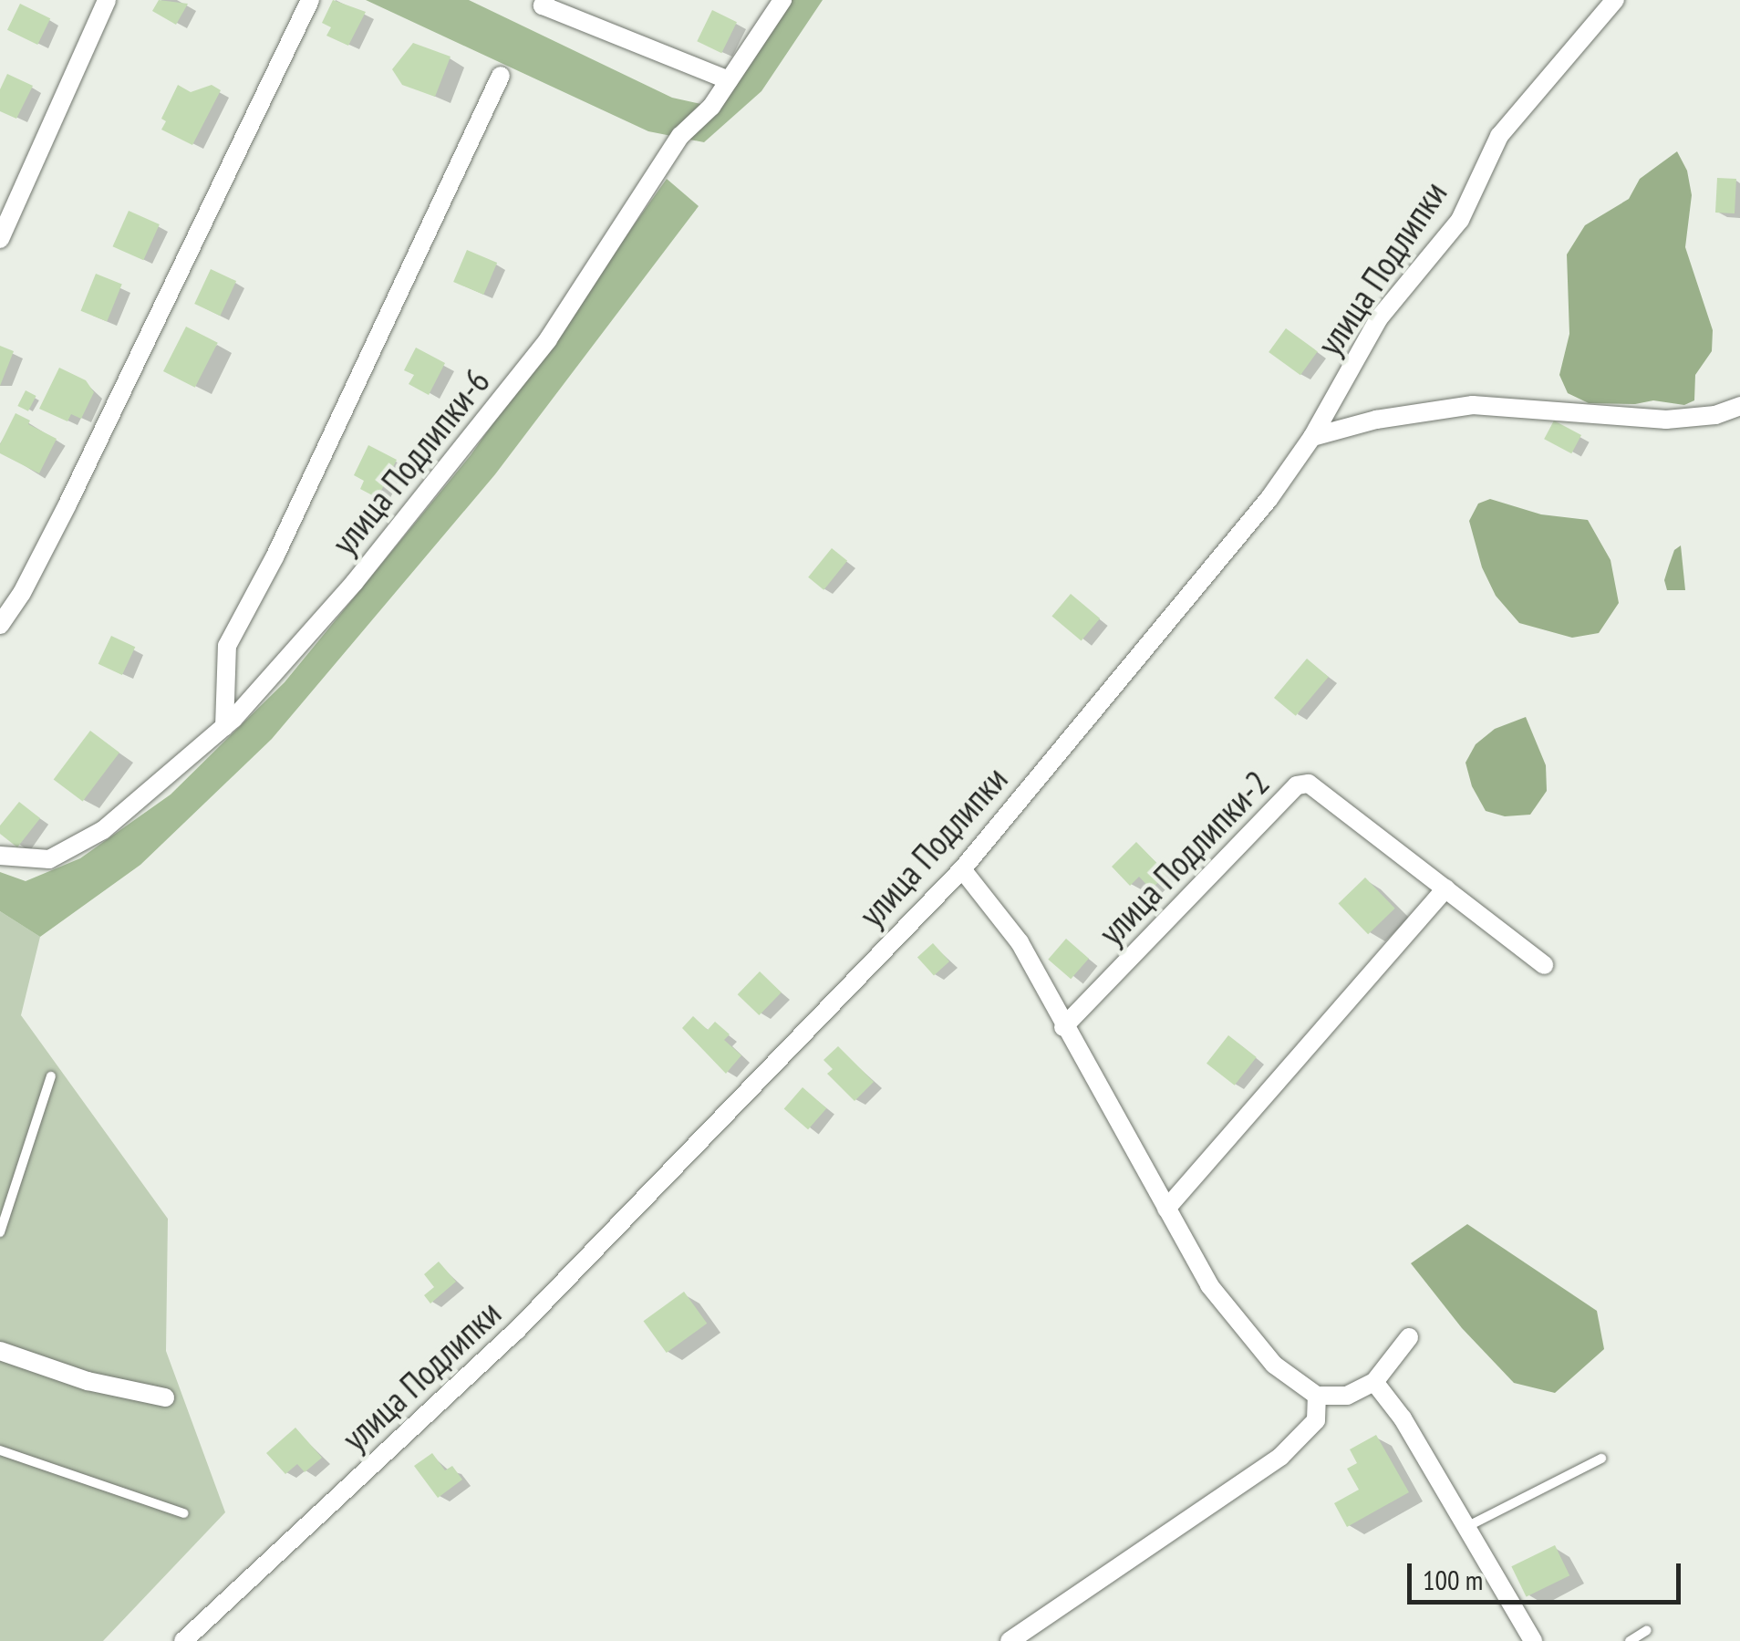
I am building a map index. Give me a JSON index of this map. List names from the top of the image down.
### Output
{
  "streets": {
    "street": ["улица Подлипки", "улица Подлипки-6", "улица Подлипки-2"]
  },
  "scale_bar": "100 m"
}
